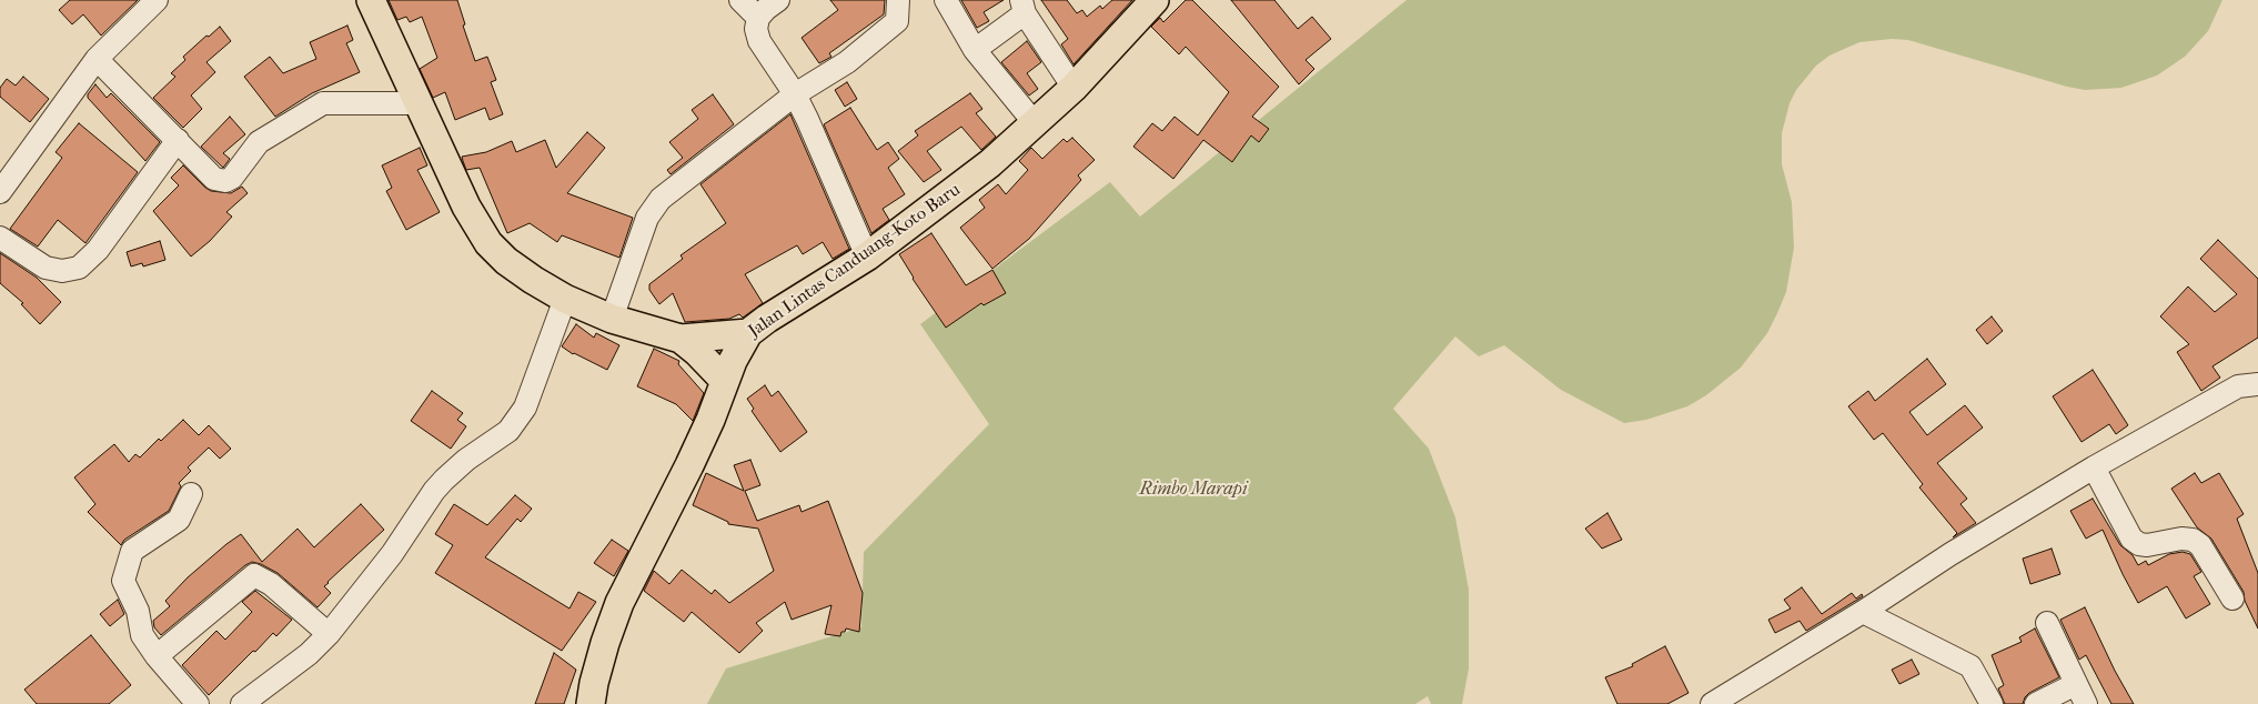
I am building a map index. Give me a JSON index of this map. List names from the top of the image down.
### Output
{
  "streets": {
    "main road": ["Jalan Lintas Canduang-Koto Baru"]
  },
  "parks": ["Rimbo Marapi"]
}
